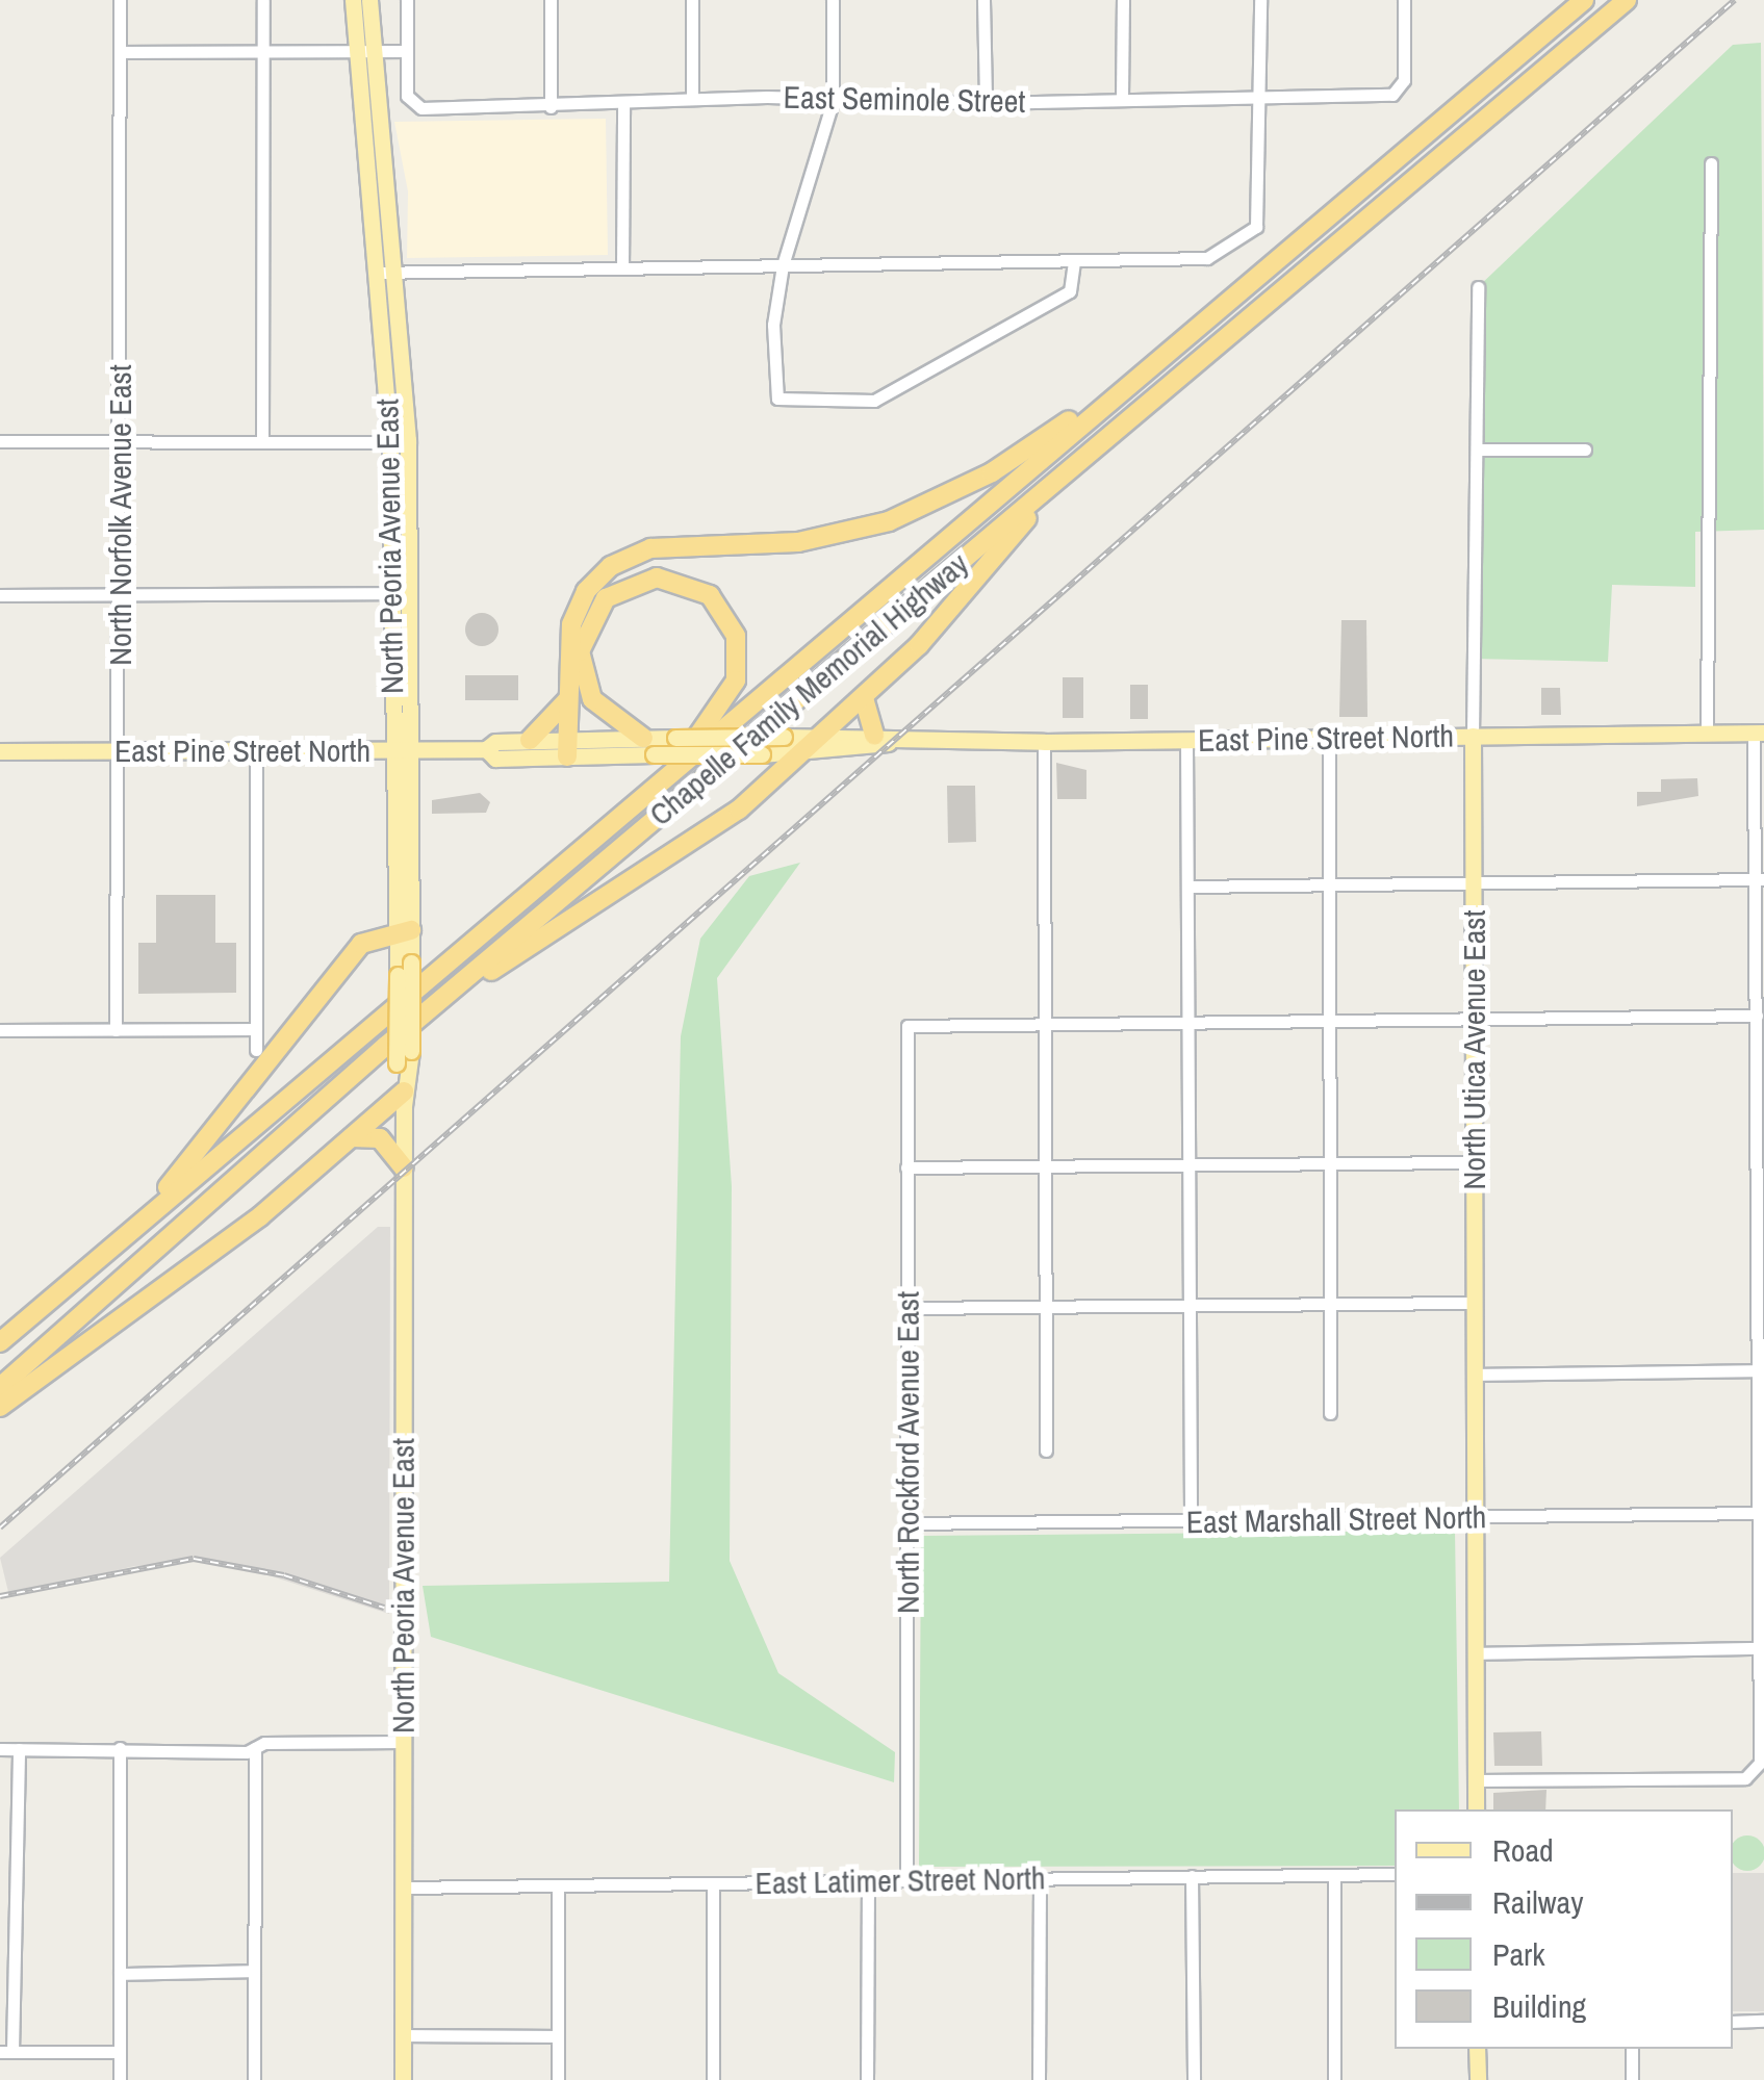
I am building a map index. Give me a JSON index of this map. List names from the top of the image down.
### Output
{
  "streets": {
    "highway": ["Chapelle Family Memorial Highway"],
    "main road": ["North Peoria Avenue East", "East Pine Street North", "North Utica Avenue East"],
    "street": [
      "East Seminole Street",
      "North Norfolk Avenue East",
      "North Rockford Avenue East",
      "East Marshall Street North",
      "East Latimer Street North"
    ]
  },
  "crossings": [
    ["North Norfolk Avenue East", "East Pine Street North"],
    ["North Peoria Avenue East", "East Pine Street North"],
    ["North Peoria Avenue East", "East Latimer Street North"],
    ["East Pine Street North", "North Utica Avenue East"],
    ["North Utica Avenue East", "East Marshall Street North"],
    ["North Rockford Avenue East", "East Marshall Street North"],
    ["North Rockford Avenue East", "East Latimer Street North"]
  ],
  "legend": [
    "Road",
    "Railway",
    "Park",
    "Building"
  ]
}
